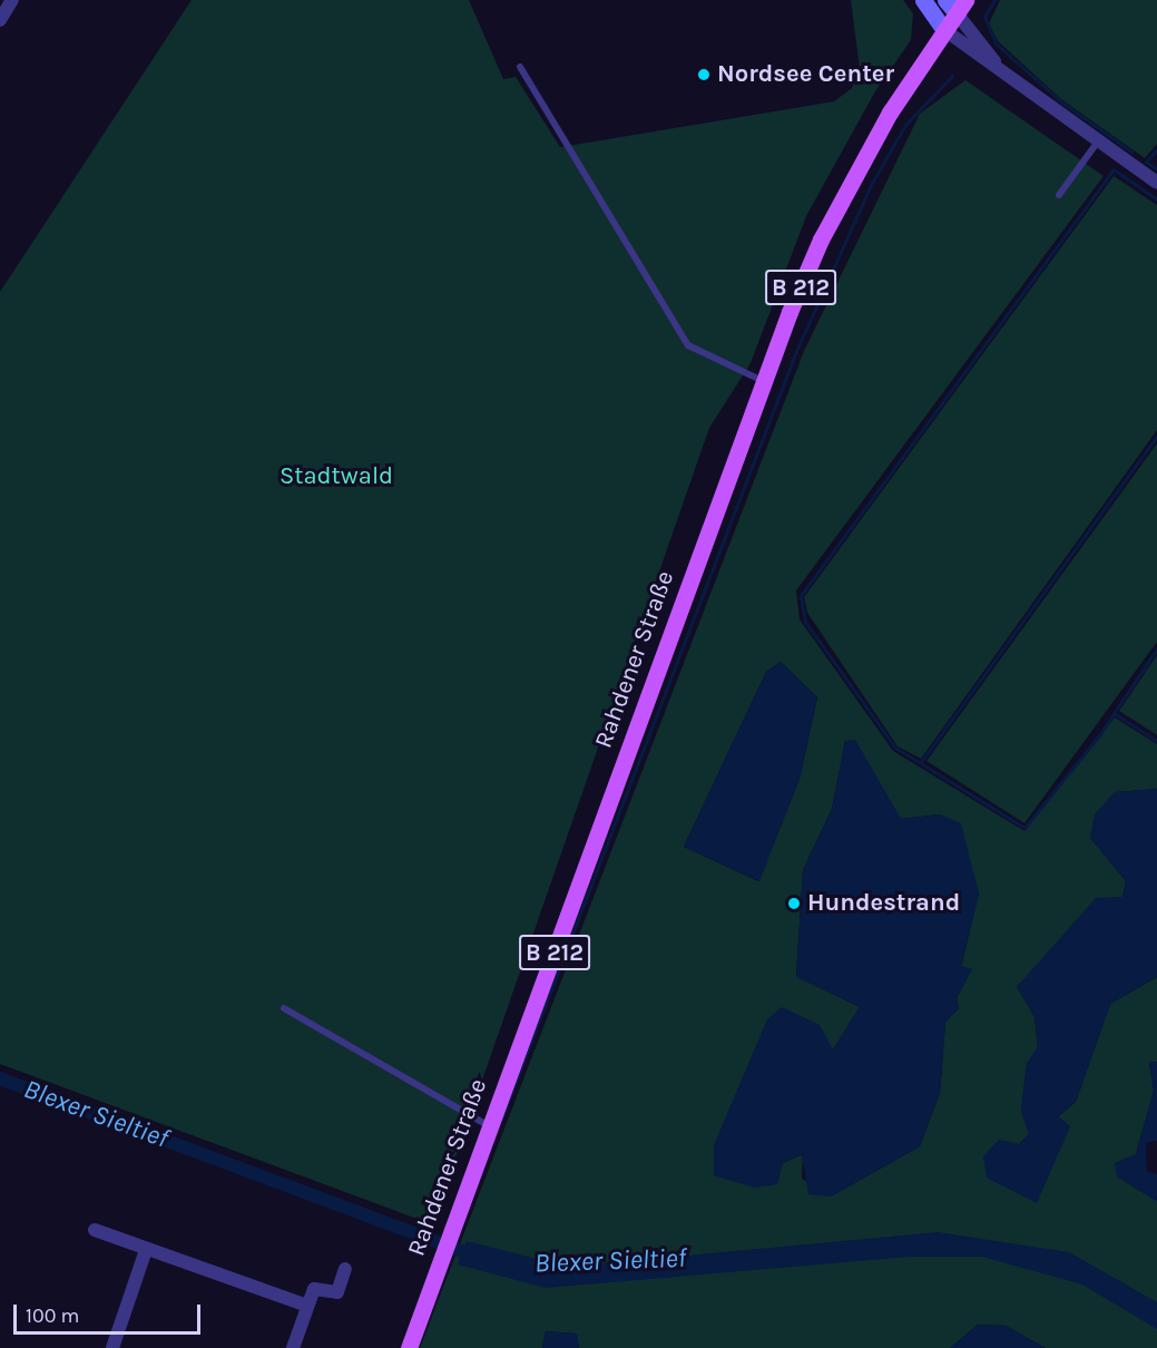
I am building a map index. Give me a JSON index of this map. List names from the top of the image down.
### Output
{
  "streets": {
    "main road": ["B 212", "Rahdener Straße"]
  },
  "water": ["Blexer Sieltief"],
  "parks": ["Stadtwald"],
  "places": ["Nordsee Center", "Hundestrand"],
  "scale_bar": "100 m"
}
